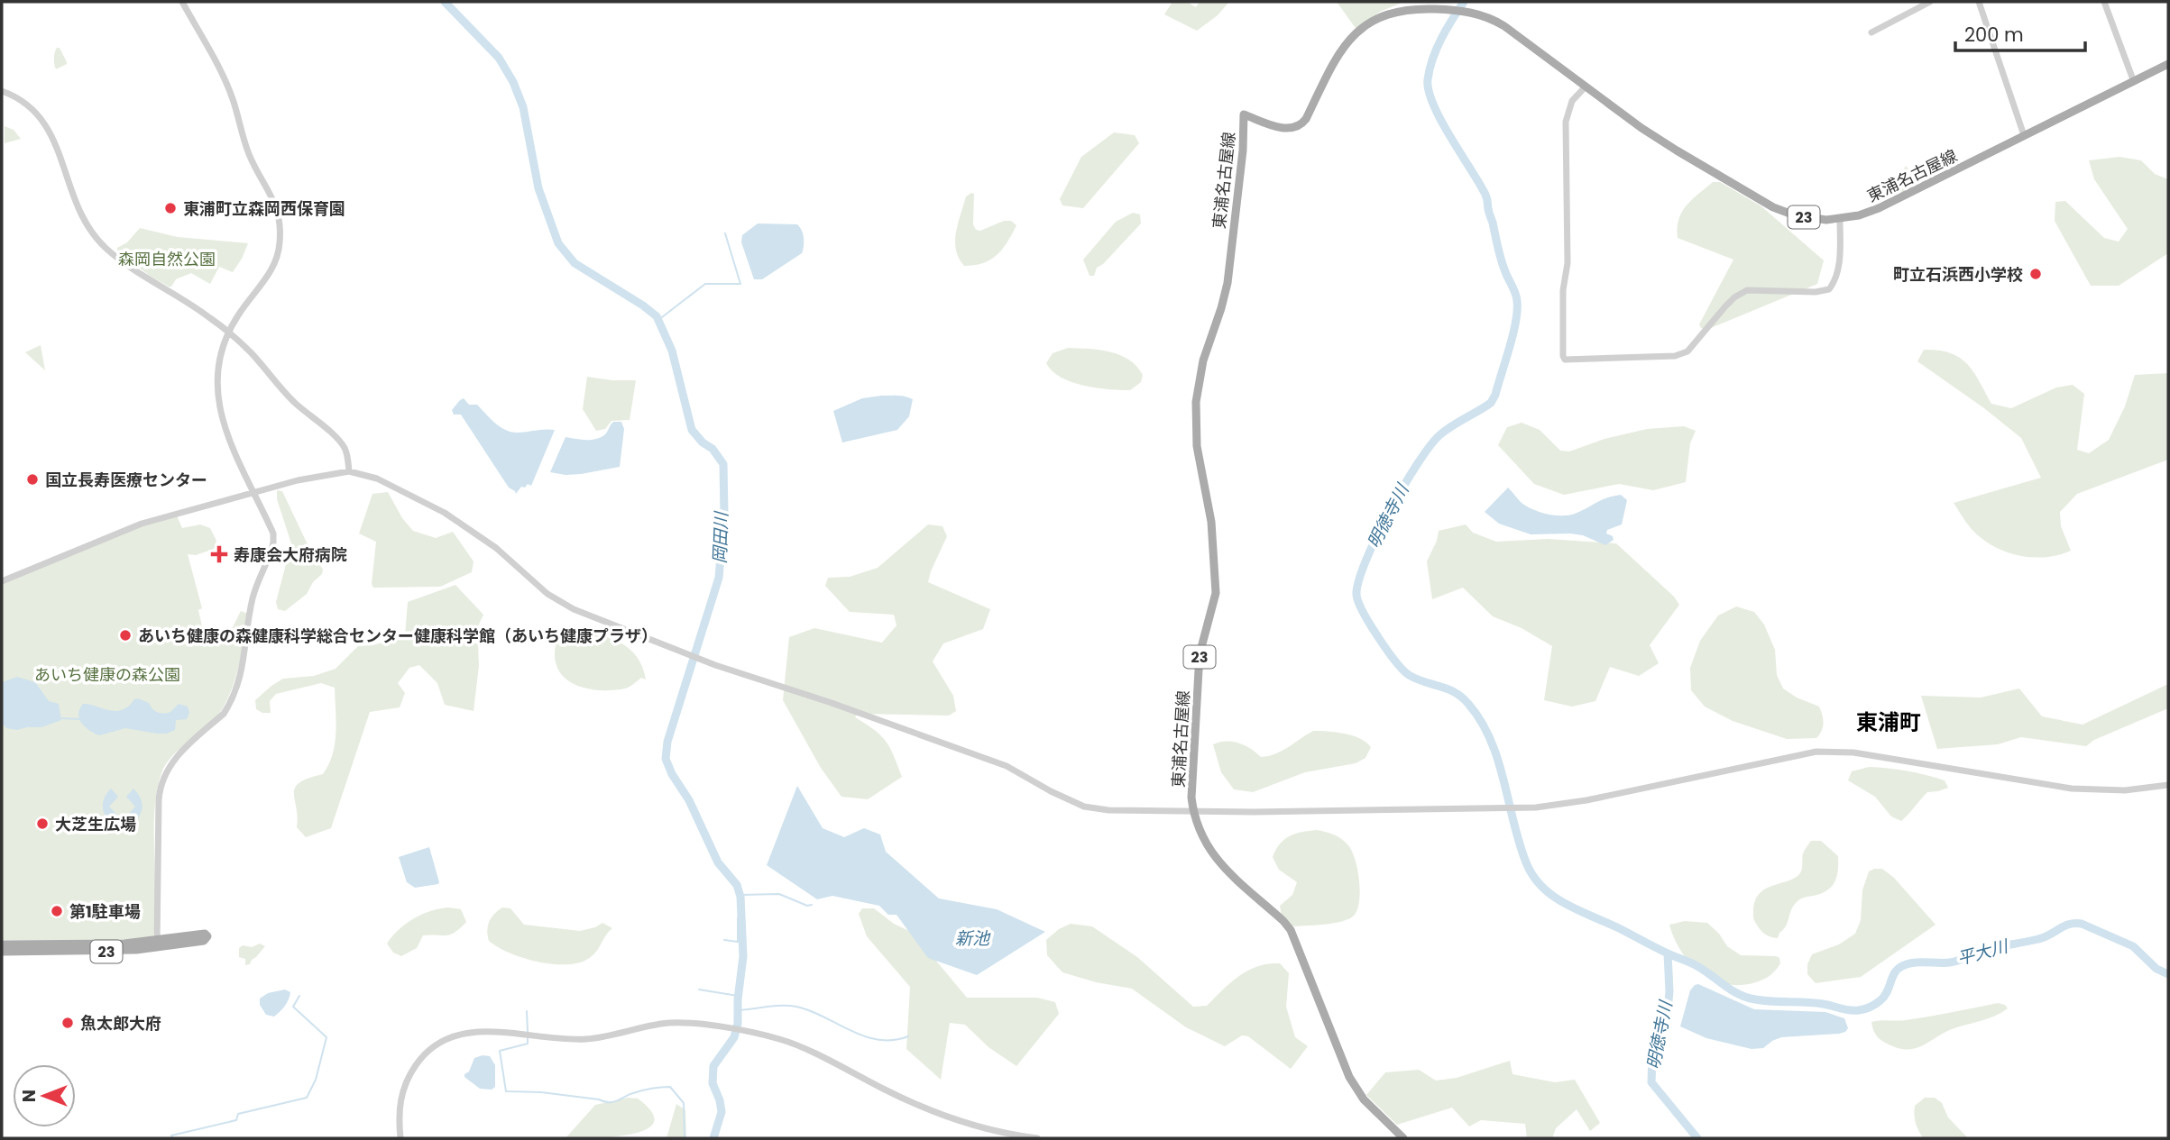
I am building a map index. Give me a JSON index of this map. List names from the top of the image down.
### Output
{
  "streets": {
    "main road": ["東浦名古屋線", "23"]
  },
  "districts": ["東浦町"],
  "water": [
    "明徳寺川",
    "岡田川",
    "新池",
    "平大川"
  ],
  "parks": ["森岡自然公園", "あいち健康の森公園"],
  "places": {
    "other": [
      "東浦町立森岡西保育園",
      "町立石浜西小学校",
      "国立長寿医療センター",
      "あいち健康の森健康科学総合センター健康科学館（あいち健康プラザ）",
      "大芝生広場",
      "第1駐車場",
      "魚太郎大府"
    ],
    "health": ["寿康会大府病院"]
  },
  "scale_bar": "200 m",
  "north": "left"
}
